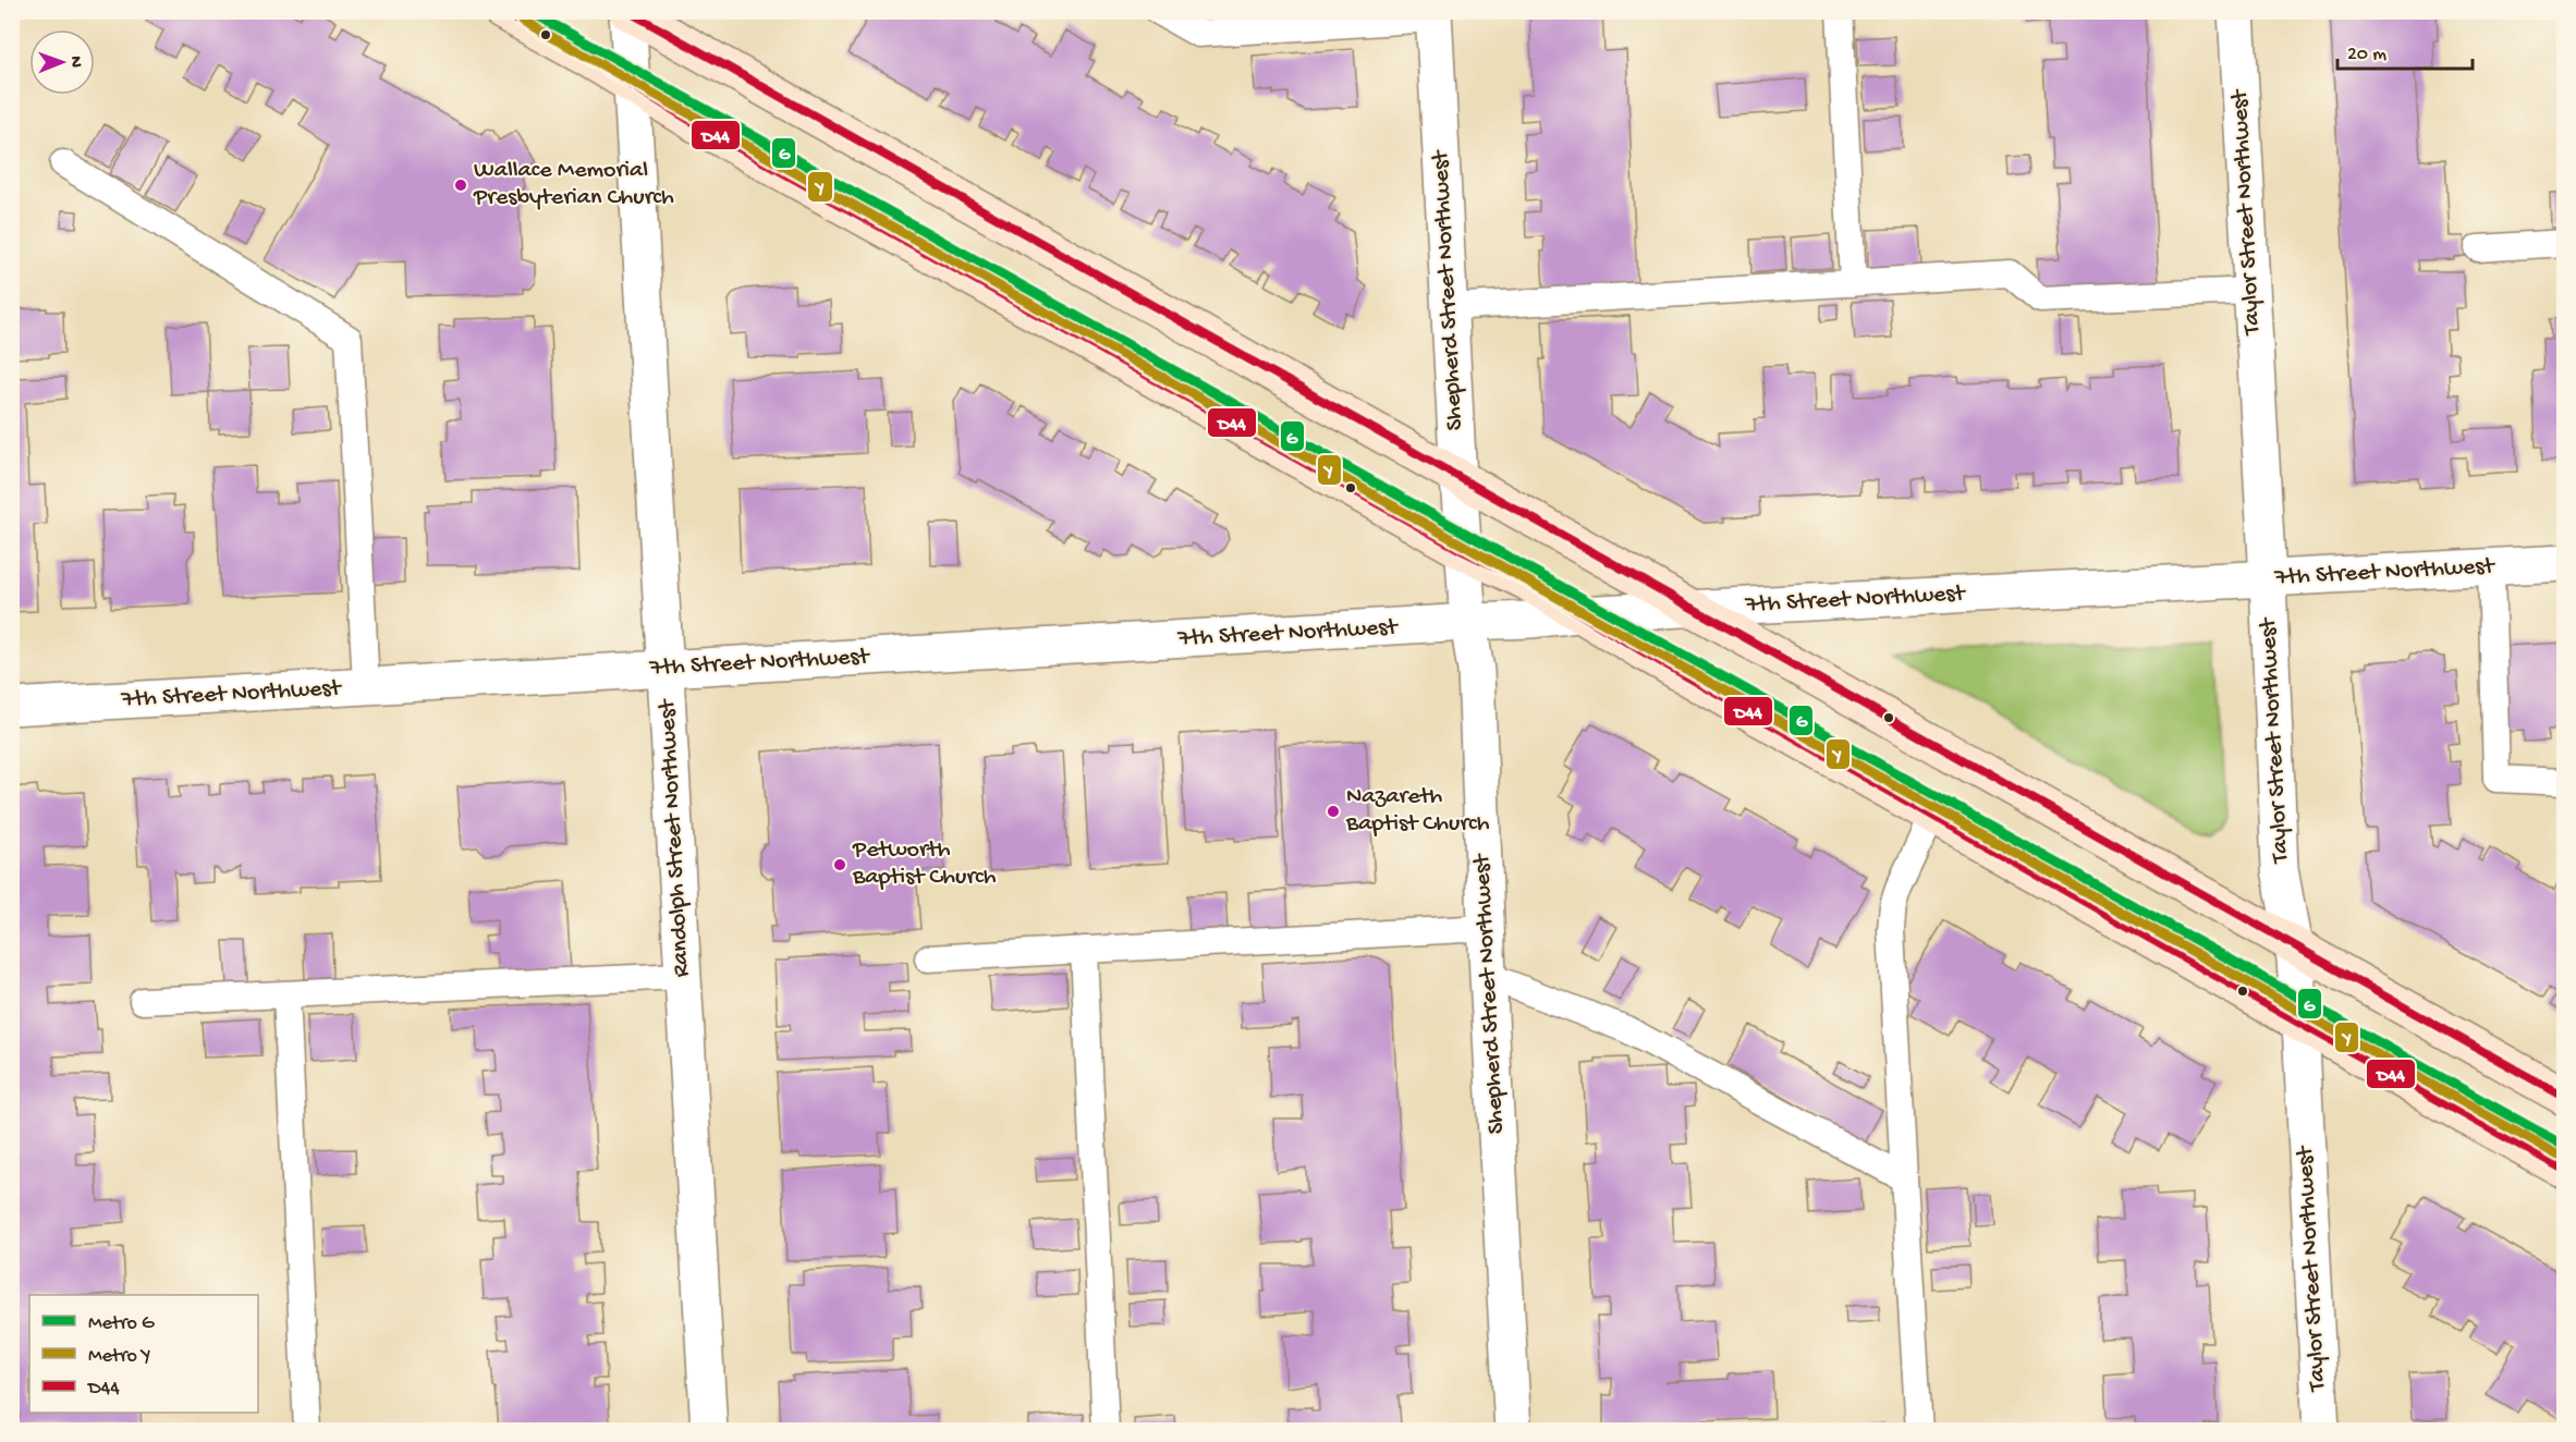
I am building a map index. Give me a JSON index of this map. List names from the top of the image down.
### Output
{
  "streets": {
    "street": [
      "Taylor Street Northwest",
      "Shepherd Street Northwest",
      "7th Street Northwest",
      "Randolph Street Northwest"
    ]
  },
  "crossings": [
    ["Taylor Street Northwest", "7th Street Northwest"],
    ["Shepherd Street Northwest", "7th Street Northwest"],
    ["7th Street Northwest", "Randolph Street Northwest"]
  ],
  "places": ["Wallace Memorial Presbyterian Church", "Nazareth Baptist Church", "Petworth Baptist Church"],
  "lines": ["metro line G", "transit line D44", "metro line Y"],
  "legend": ["Metro G", "Metro Y", "D44"],
  "scale_bar": "20 m",
  "north": "right"
}
